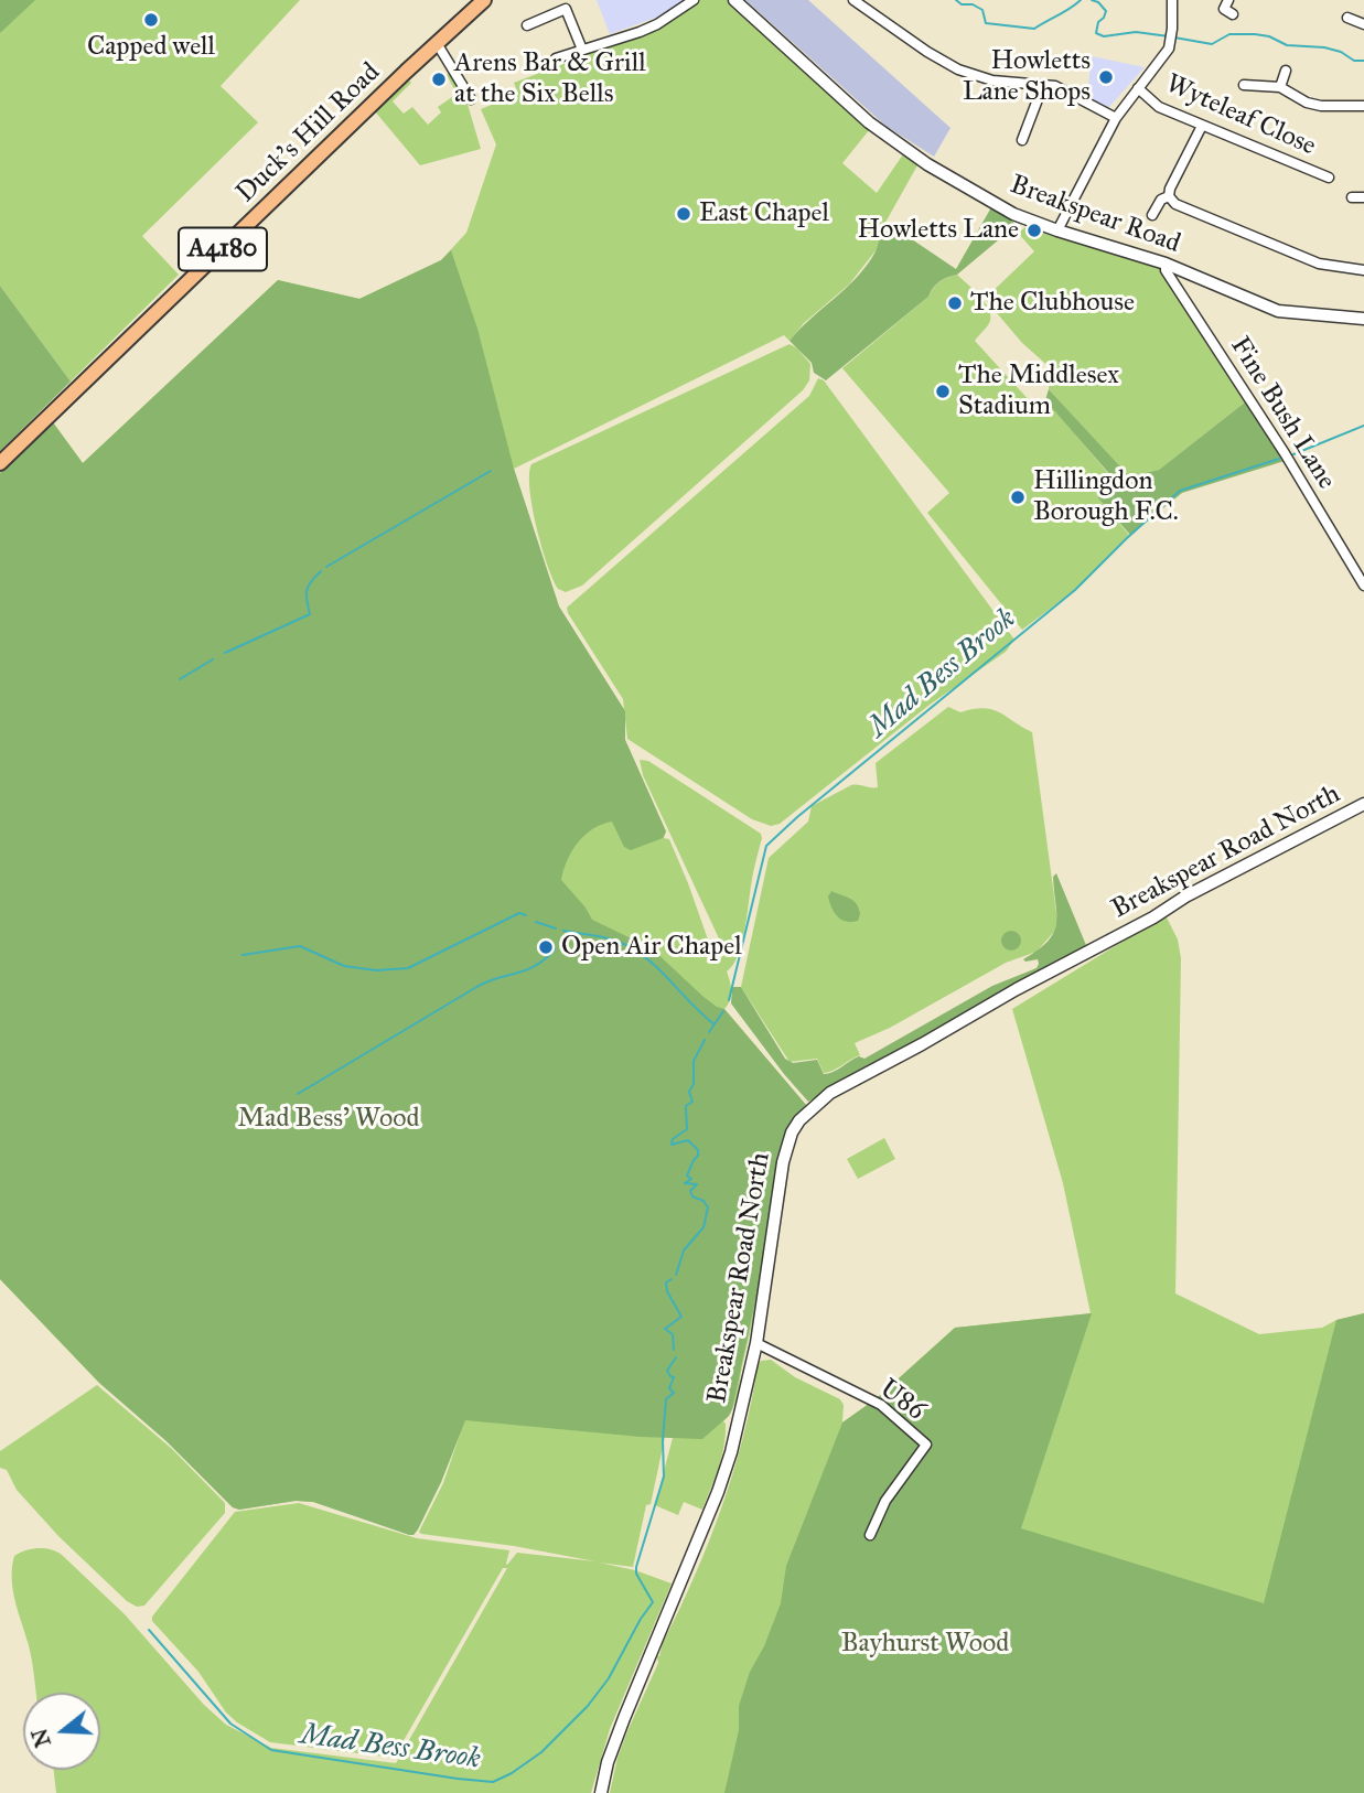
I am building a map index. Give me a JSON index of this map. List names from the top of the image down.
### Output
{
  "streets": {
    "main road": ["Duck's Hill Road", "A4180"],
    "street": [
      "Wyteleaf Close",
      "Breakspear Road",
      "Fine Bush Lane",
      "Breakspear Road North",
      "U86"
    ]
  },
  "crossings": [
    ["Breakspear Road", "Fine Bush Lane"],
    ["Breakspear Road North", "U86"]
  ],
  "water": ["Mad Bess Brook"],
  "parks": ["Mad Bess' Wood", "Bayhurst Wood"],
  "places": [
    "Capped well",
    "Howletts Lane Shops",
    "Arens Bar & Grill at the Six Bells",
    "East Chapel",
    "Howletts Lane",
    "The Clubhouse",
    "The Middlesex Stadium",
    "Hillingdon Borough F.C.",
    "Open Air Chapel"
  ],
  "north": "left"
}
